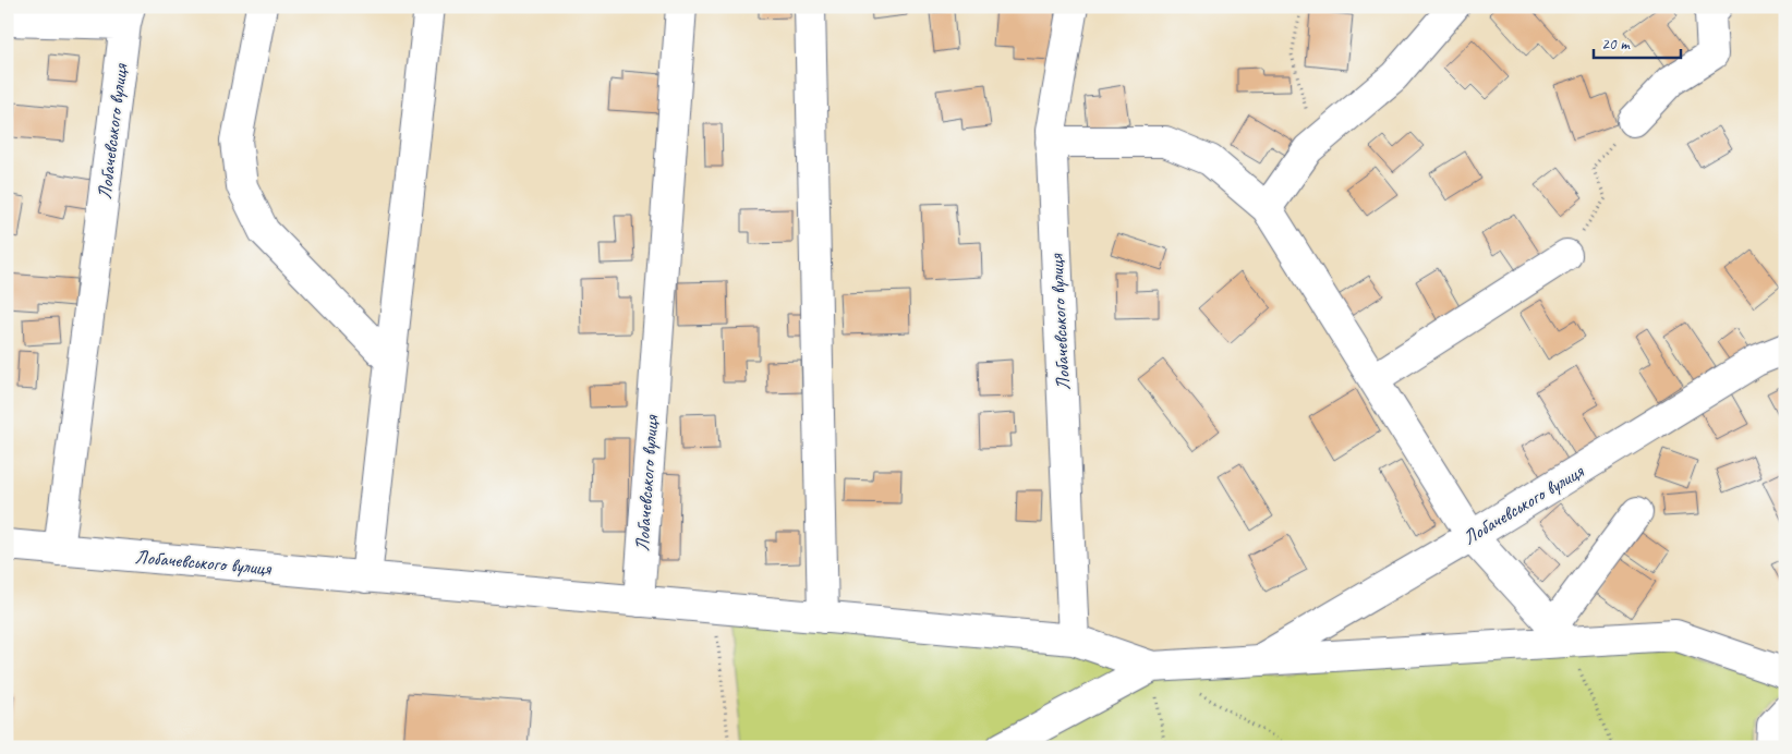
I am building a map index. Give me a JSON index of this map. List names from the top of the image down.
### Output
{
  "streets": {
    "street": ["Лобачевського вулиця"]
  },
  "scale_bar": "20 m"
}
